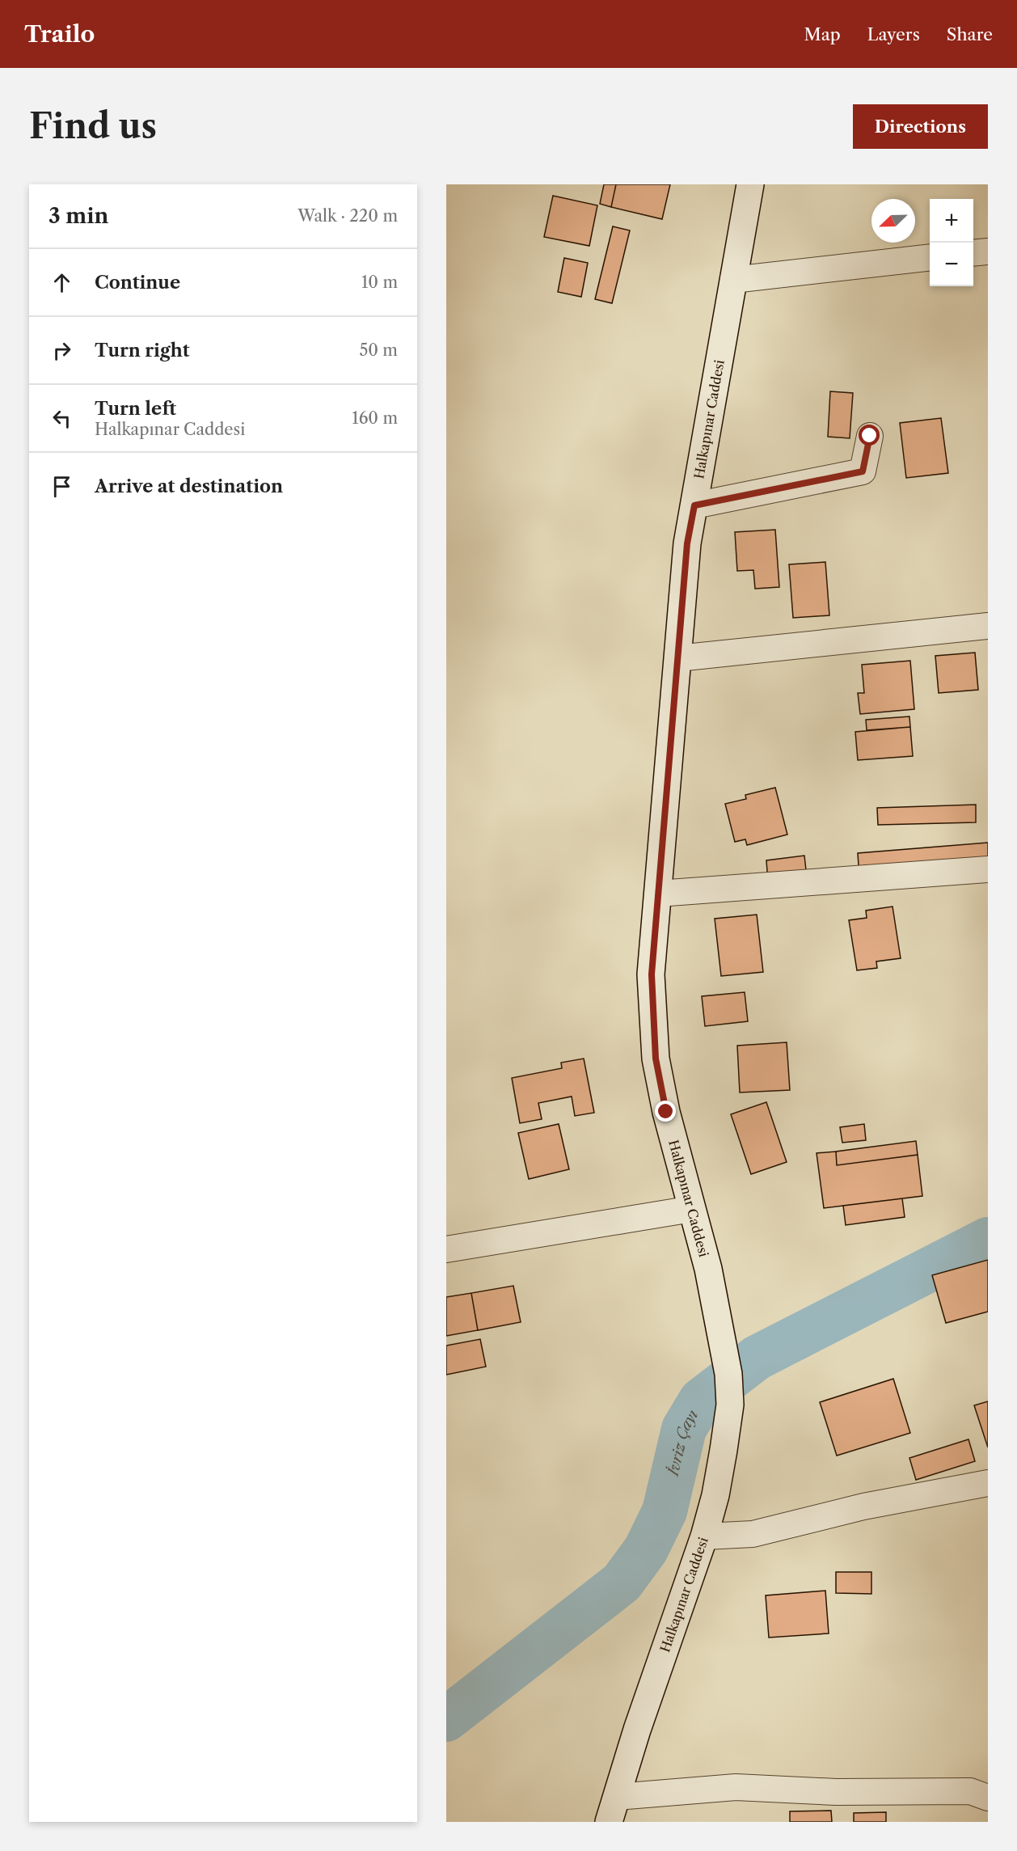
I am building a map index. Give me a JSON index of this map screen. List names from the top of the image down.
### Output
{
  "streets": {
    "main road": ["Halkapınar Caddesi"]
  },
  "water": ["İvriz Çayı"],
  "north": "bottom left",
  "page": {
    "header": "Trailo",
    "nav": ["Map", "Layers", "Share"],
    "buttons": "Directions",
    "title": "Find us",
    "heading": ["3 min", "Walk · 220 m"],
    "map_buttons": ["+", "−"],
    "list": [
      ["Continue", "10 m"],
      ["Turn right", "50 m"],
      ["Turn left", "Halkapınar Caddesi", "160 m"],
      "Arrive at destination"
    ]
  }
}
